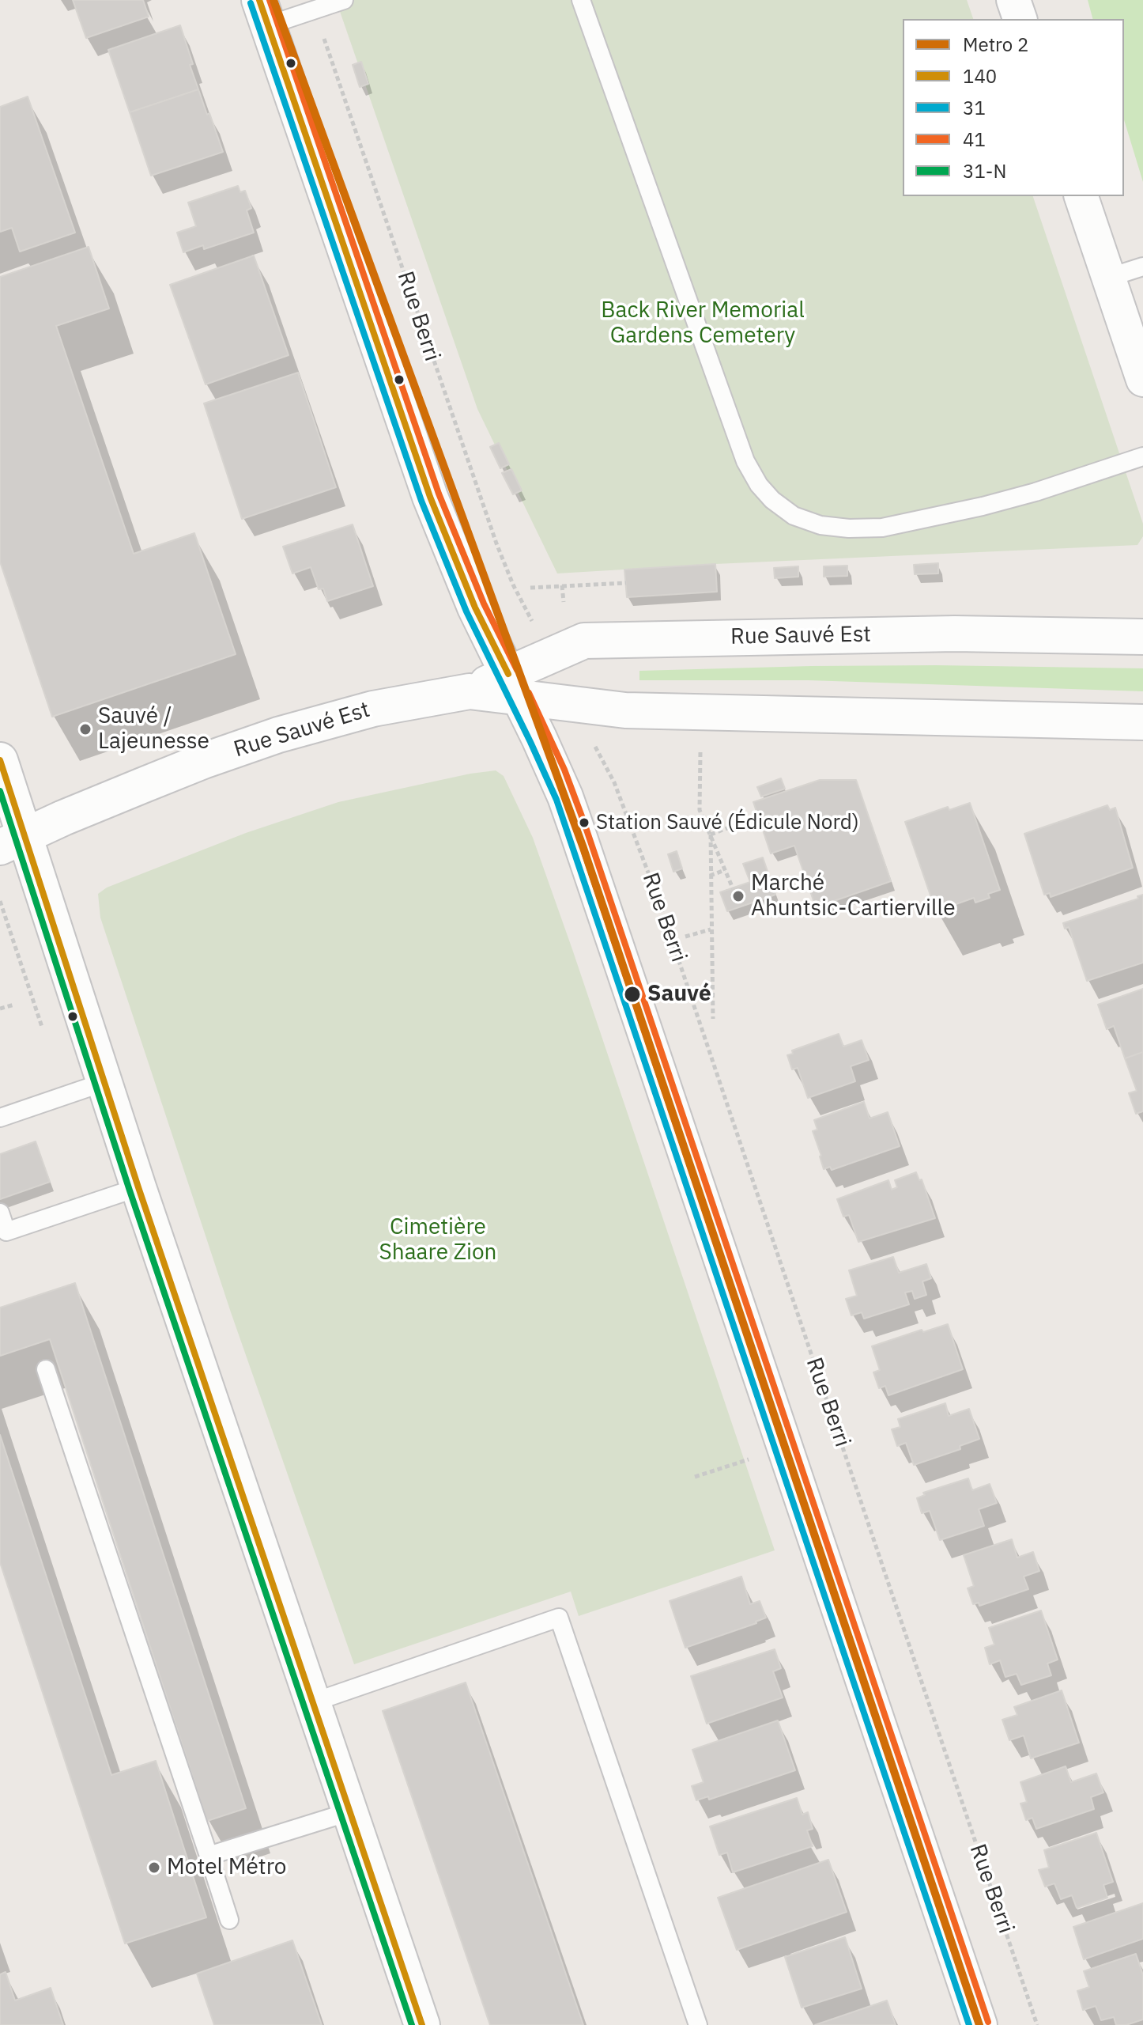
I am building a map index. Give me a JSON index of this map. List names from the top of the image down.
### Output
{
  "streets": {
    "main road": ["Rue Sauvé Est"],
    "path": ["Rue Berri"]
  },
  "parks": ["Back River Memorial Gardens Cemetery", "Cimetière Shaare Zion"],
  "places": [
    "Sauvé / Lajeunesse",
    "Station Sauvé (Édicule Nord)",
    "Marché Ahuntsic-Cartierville",
    "Sauvé",
    "Motel Métro"
  ],
  "lines": [
    "metro line 2",
    "transit line 140",
    "transit line 41",
    "transit line 31",
    "transit line 31-N"
  ],
  "legend": [
    "Metro 2",
    "140",
    "31",
    "41",
    "31-N"
  ]
}
